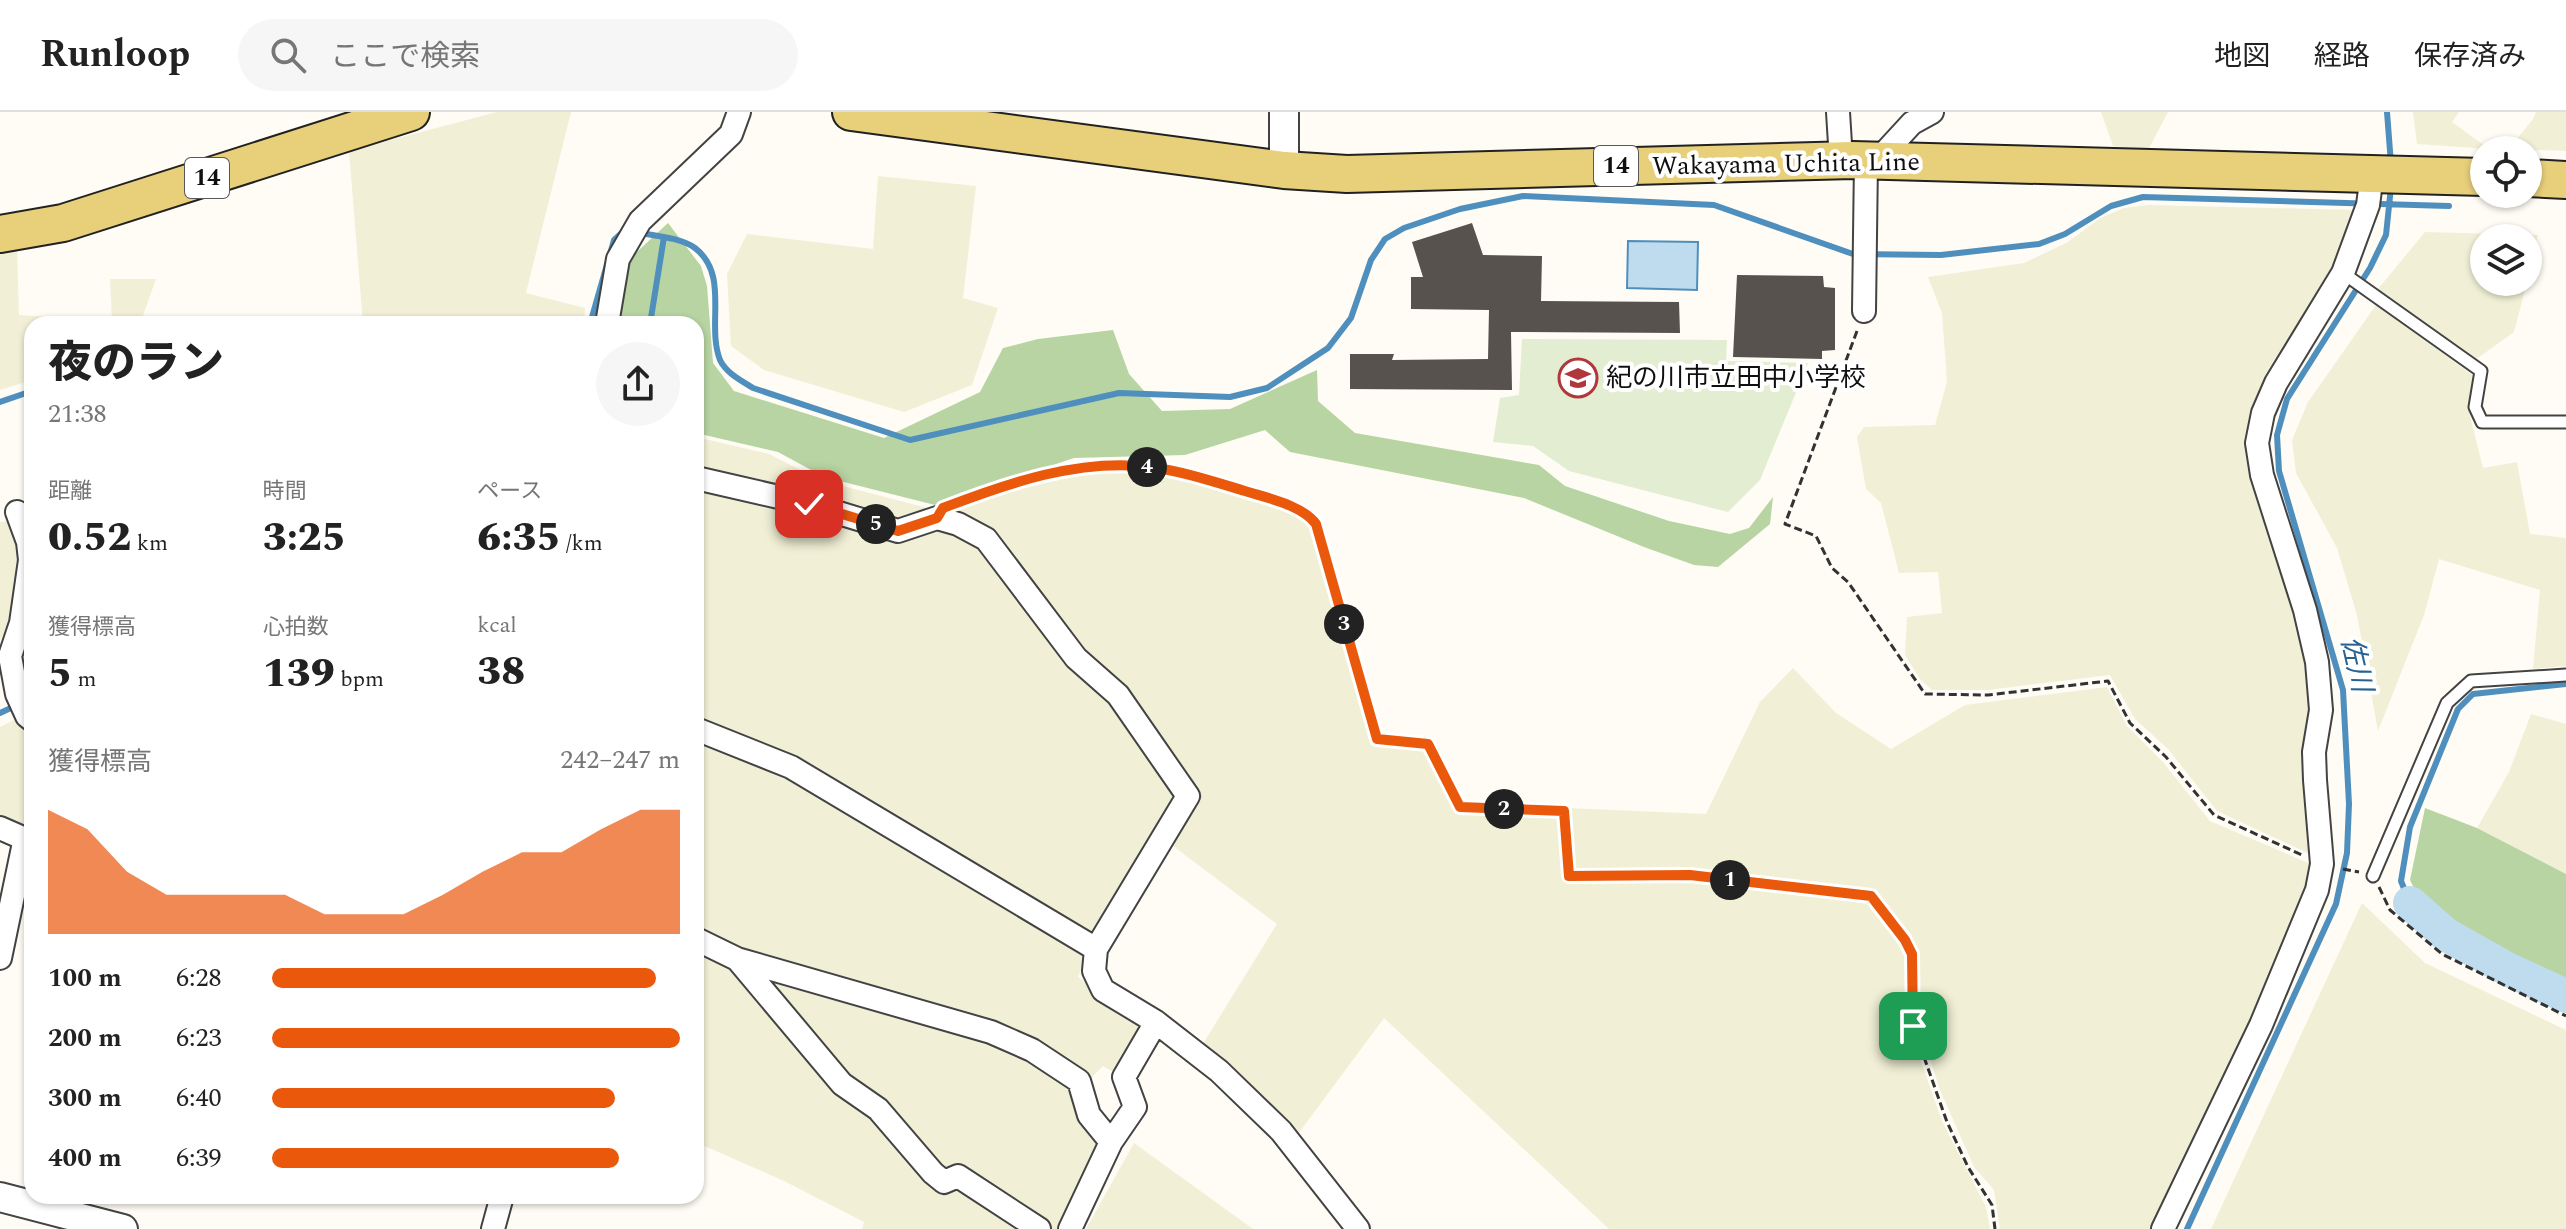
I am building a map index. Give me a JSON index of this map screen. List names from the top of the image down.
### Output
{
  "streets": {
    "main road": ["Wakayama Uchita Line", "14"]
  },
  "water": ["佐川"],
  "places": {
    "school or university": ["紀の川市立田中小学校"]
  },
  "page": {
    "header": "Runloop",
    "search": "ここで検索",
    "nav": ["地図", "経路", "保存済み"],
    "heading": ["夜のラン", "21:38"],
    "pins": [
      "4",
      "5",
      "3",
      "2",
      "1"
    ],
    "stats": [
      ["距離", "0.52 km"],
      ["時間", "3:25"],
      ["ペース", "6:35 /km"],
      ["獲得標高", "5 m"],
      ["心拍数", "139 bpm"],
      ["kcal", "38"]
    ],
    "chart": ["獲得標高", "242–247 m"],
    "list": [
      {
        "name": "100 m",
        "note": "6:28"
      },
      {
        "name": "200 m",
        "note": "6:23"
      },
      {
        "name": "300 m",
        "note": "6:40"
      },
      {
        "name": "400 m",
        "note": "6:39"
      }
    ]
  }
}
